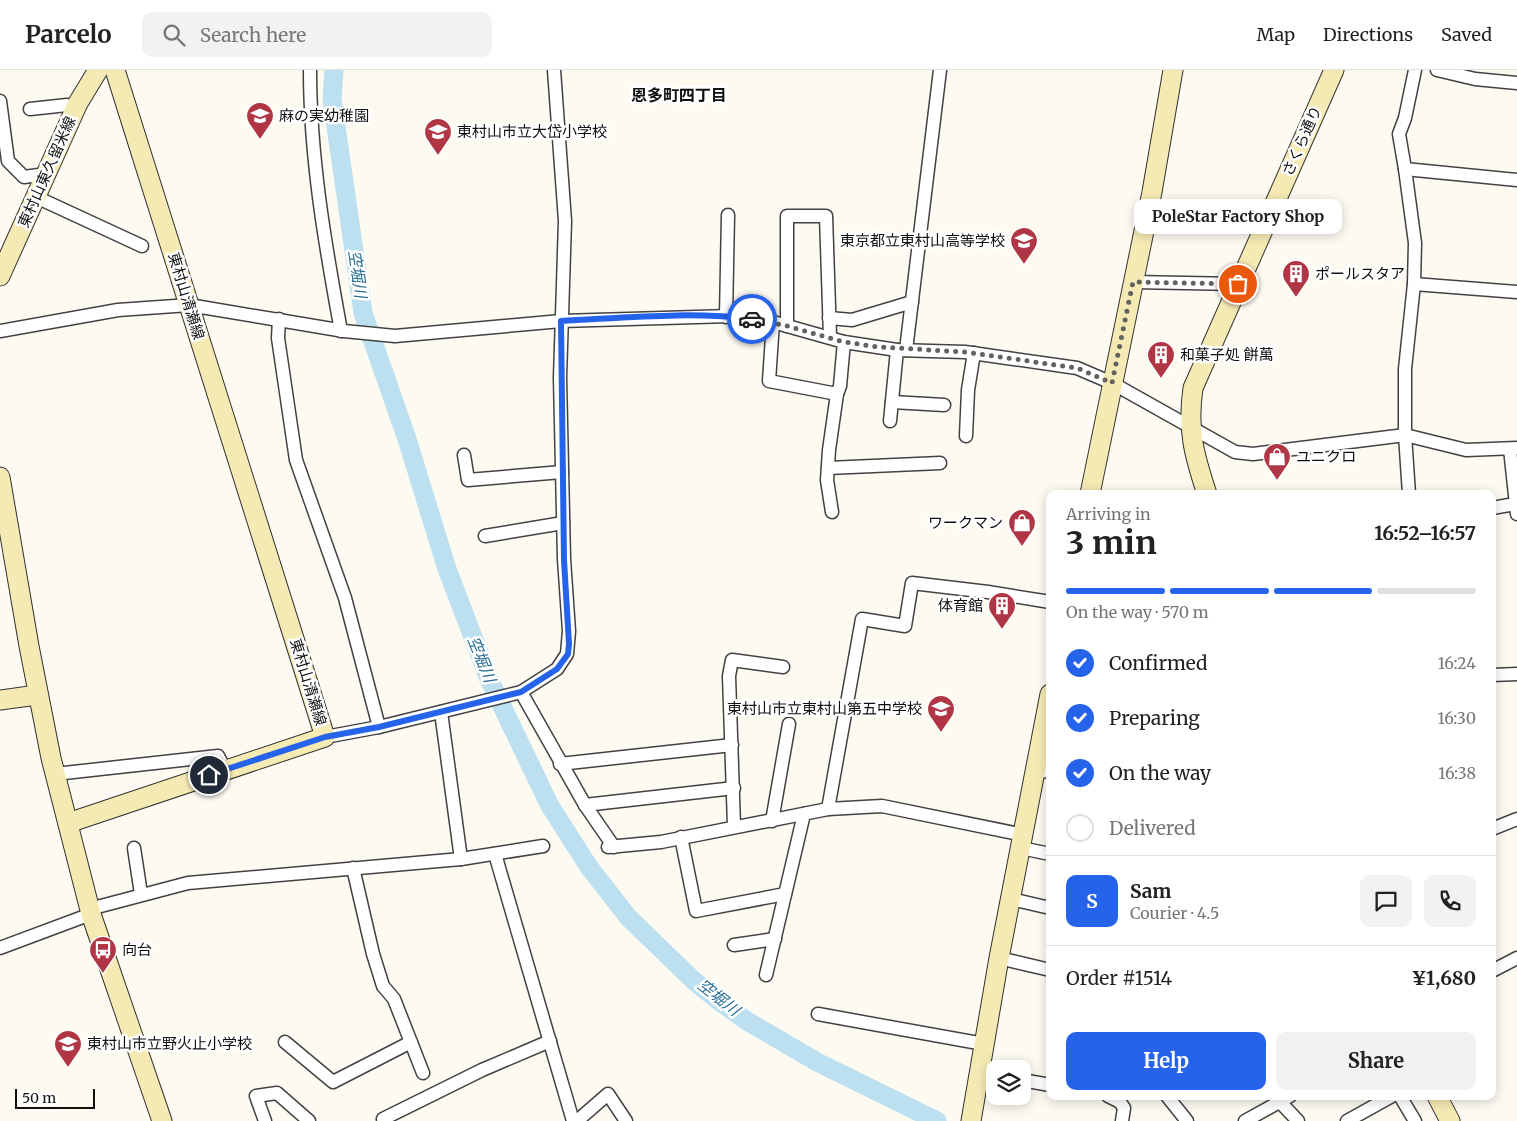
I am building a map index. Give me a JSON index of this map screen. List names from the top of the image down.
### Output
{
  "streets": {
    "street": ["さくら通り", "東村山東久留米線", "東村山清瀬線"]
  },
  "districts": ["恩多町四丁目"],
  "water": ["空堀川"],
  "places": {
    "school or university": [
      "麻の実幼稚園",
      "東村山市立大岱小学校",
      "東京都立東村山高等学校",
      "東村山市立東村山第五中学校",
      "東村山市立野火止小学校"
    ],
    "other": ["PoleStar Factory Shop"],
    "building": ["ポールスタア", "和菓子処 餅萬", "体育館"],
    "shop": ["ユニクロ", "ワークマン"],
    "bus stop": ["向台"]
  },
  "scale_bar": "50 m",
  "page": {
    "header": "Parcelo",
    "search": "Search here",
    "nav": ["Map", "Directions", "Saved"],
    "bubble": "PoleStar Factory Shop",
    "heading": ["3 min", "Arriving in", "16:52–16:57"],
    "panel": [
      "Sam",
      "Courier · 4.5",
      "Order #1514",
      "¥1,680"
    ],
    "bar": "On the way · 570 m",
    "list": [
      ["Confirmed", "16:24"],
      ["Preparing", "16:30"],
      ["On the way", "16:38"],
      "Delivered"
    ],
    "round": "S",
    "buttons": ["Help", "Share"],
    "scale": "50 m"
  }
}
